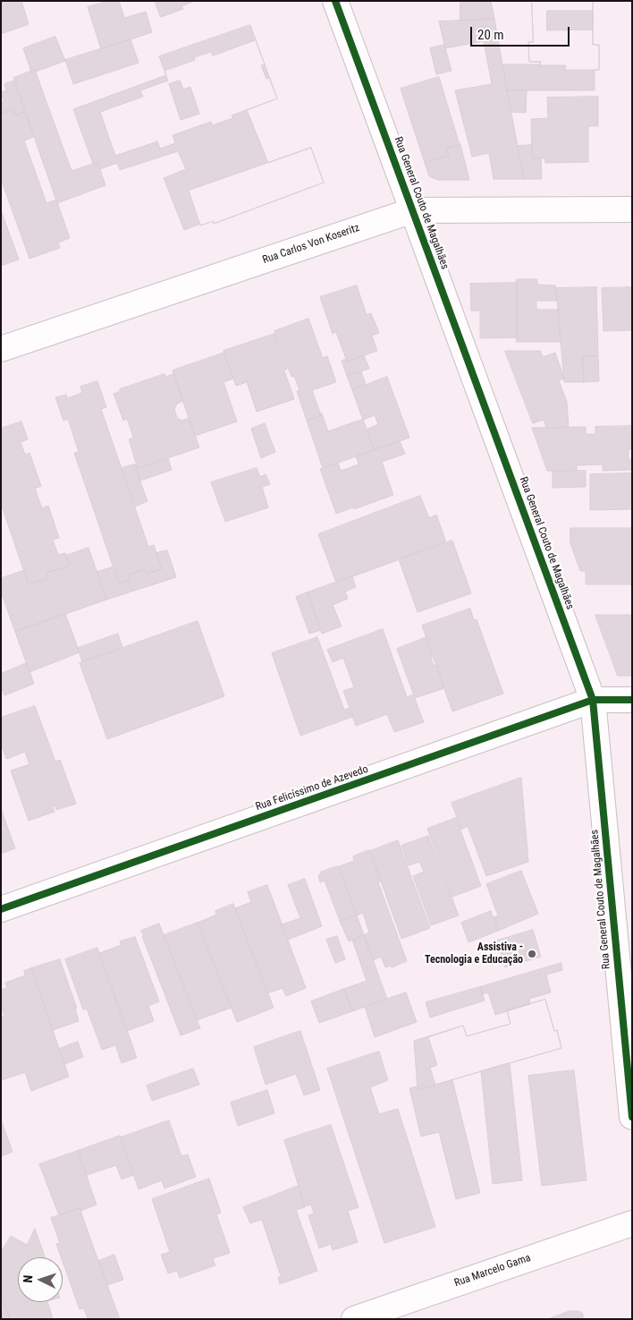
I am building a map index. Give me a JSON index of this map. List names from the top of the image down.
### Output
{
  "streets": {
    "street": [
      "Rua General Couto de Magalhães",
      "Rua Carlos Von Koseritz",
      "Rua Felicíssimo de Azevedo",
      "Rua Marcelo Gama"
    ]
  },
  "crossings": [
    ["Rua General Couto de Magalhães", "Rua Carlos Von Koseritz"],
    ["Rua General Couto de Magalhães", "Rua Felicíssimo de Azevedo"]
  ],
  "places": ["Assistiva - Tecnologia e Educação"],
  "scale_bar": "20 m",
  "north": "left"
}
